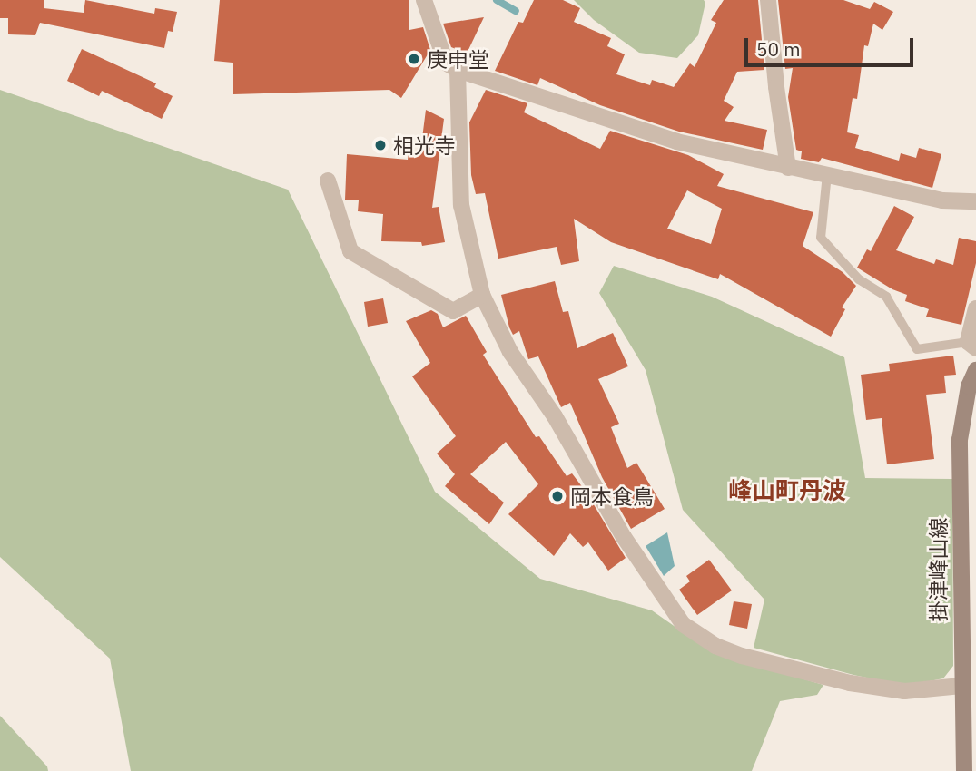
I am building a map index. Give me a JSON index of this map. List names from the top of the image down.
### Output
{
  "streets": {
    "main road": ["掛津峰山線"]
  },
  "districts": ["峰山町丹波"],
  "places": ["庚申堂", "相光寺", "岡本食鳥"],
  "scale_bar": "50 m"
}
